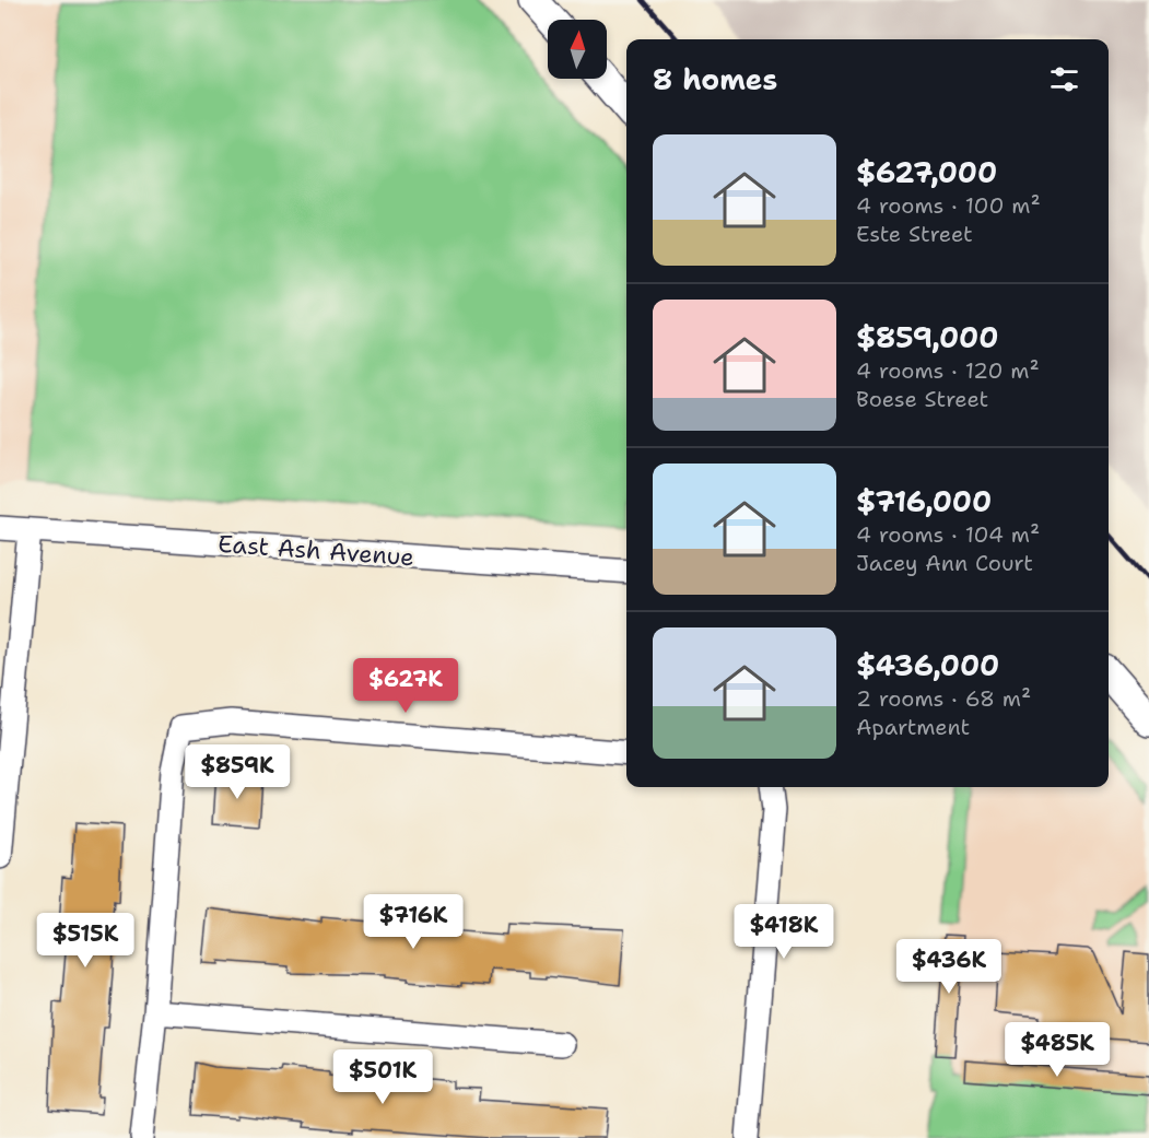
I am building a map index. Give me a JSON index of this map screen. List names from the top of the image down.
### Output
{
  "streets": {
    "street": ["East Ash Avenue"]
  },
  "north": "top",
  "page": {
    "heading": "8 homes",
    "list": [
      {
        "name": "$627,000",
        "note": "4 rooms · 100 m² · Este Street"
      },
      {
        "name": "$859,000",
        "note": "4 rooms · 120 m² · Boese Street"
      },
      {
        "name": "$716,000",
        "note": "4 rooms · 104 m² · Jacey Ann Court"
      },
      {
        "name": "$436,000",
        "note": "2 rooms · 68 m² · Apartment"
      }
    ],
    "price": [
      "$627K",
      "$859K",
      "$716K",
      "$418K",
      "$515K",
      "$436K",
      "$485K",
      "$501K"
    ]
  }
}
